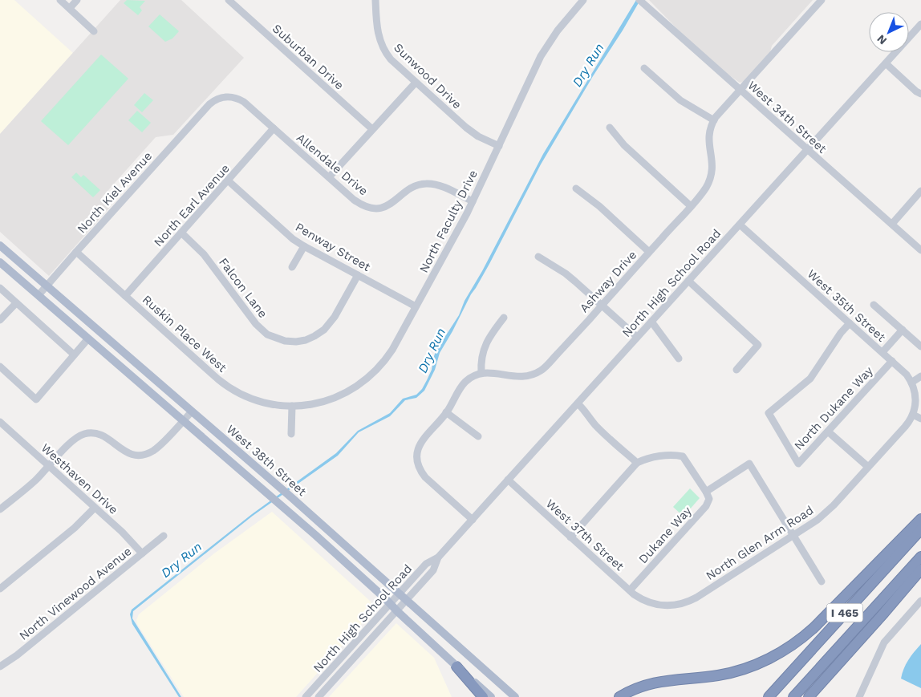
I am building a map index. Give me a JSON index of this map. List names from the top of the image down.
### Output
{
  "streets": {
    "highway": ["I 465"],
    "main road": ["West 38th Street"],
    "street": [
      "Suburban Drive",
      "Sunwood Drive",
      "West 34th Street",
      "Allendale Drive",
      "North Kiel Avenue",
      "North Earl Avenue",
      "North Faculty Drive",
      "Penway Street",
      "Ashway Drive",
      "North High School Road",
      "Falcon Lane",
      "West 35th Street",
      "Ruskin Place West",
      "North Dukane Way",
      "Westhaven Drive",
      "West 37th Street",
      "Dukane Way",
      "North Glen Arm Road",
      "North Vinewood Avenue"
    ]
  },
  "crossings": [
    ["Sunwood Drive", "North Faculty Drive"],
    ["West 34th Street", "Ashway Drive"],
    ["West 34th Street", "North High School Road"],
    ["Allendale Drive", "North Kiel Avenue"],
    ["Allendale Drive", "North Earl Avenue"],
    ["Allendale Drive", "North Faculty Drive"],
    ["North Kiel Avenue", "Ruskin Place West"],
    ["North Kiel Avenue", "West 38th Street"],
    ["North Earl Avenue", "Penway Street"],
    ["North Earl Avenue", "Falcon Lane"],
    ["North Earl Avenue", "Ruskin Place West"],
    ["North Faculty Drive", "Penway Street"],
    ["North Faculty Drive", "Ruskin Place West"],
    ["Penway Street", "Falcon Lane"],
    ["North High School Road", "West 35th Street"],
    ["North High School Road", "West 38th Street"],
    ["North High School Road", "West 37th Street"],
    ["West 35th Street", "North Dukane Way"],
    ["West 35th Street", "North Glen Arm Road"],
    ["Westhaven Drive", "North Vinewood Avenue"],
    ["West 37th Street", "Dukane Way"],
    ["West 37th Street", "North Glen Arm Road"]
  ],
  "water": ["Dry Run"],
  "north": "bottom left"
}
